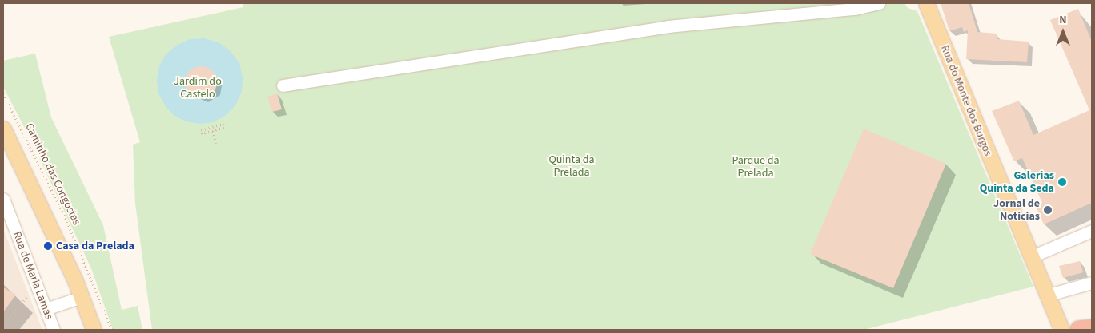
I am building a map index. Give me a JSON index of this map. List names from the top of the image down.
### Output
{
  "streets": {
    "main road": ["Rua do Monte dos Burgos"],
    "street": ["Rua de Maria Lamas"],
    "path": ["Caminho das Congostas"]
  },
  "parks": ["Jardim do Castelo", "Quinta da Prelada", "Parque da Prelada"],
  "places": ["Galerias Quinta da Seda", "Jornal de Noticias", "Casa da Prelada"],
  "north": "top"
}
